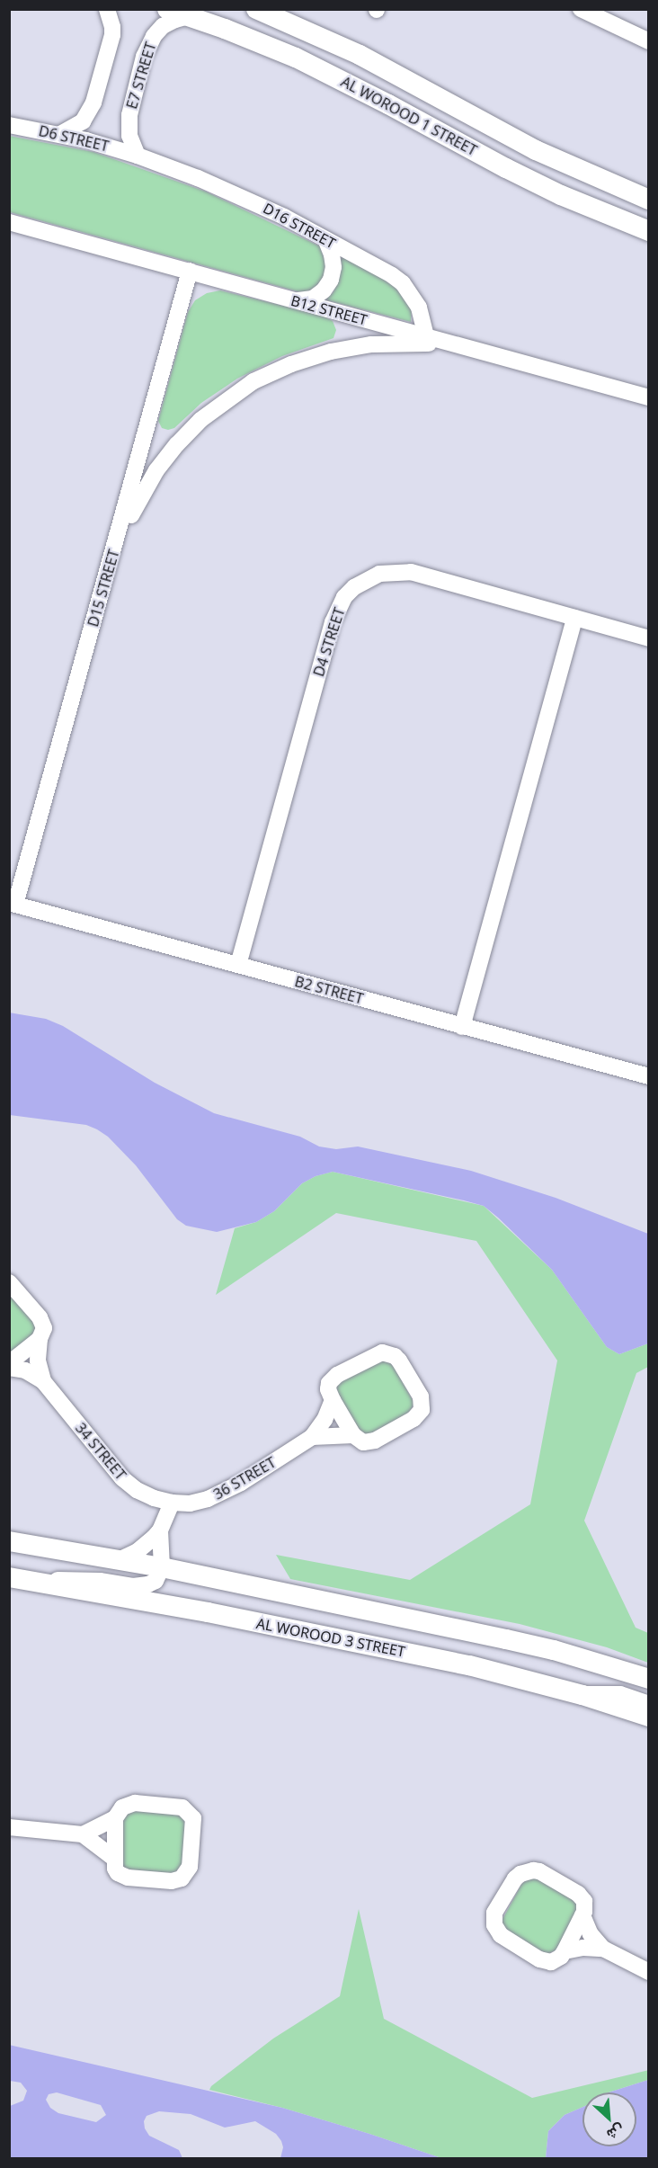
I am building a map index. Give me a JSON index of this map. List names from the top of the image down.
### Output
{
  "streets": {
    "street": [
      "E7 STREET",
      "AL WOROOD 1 STREET",
      "D6 STREET",
      "D16 STREET",
      "B12 STREET",
      "D15 STREET",
      "D4 STREET",
      "B2 STREET",
      "34 STREET",
      "36 STREET",
      "AL WOROOD 3 STREET"
    ]
  },
  "crossings": [
    ["E7 STREET", "AL WOROOD 1 STREET"],
    ["E7 STREET", "D6 STREET"],
    ["E7 STREET", "D16 STREET"],
    ["D6 STREET", "D16 STREET"],
    ["D16 STREET", "B12 STREET"],
    ["B12 STREET", "D15 STREET"],
    ["D15 STREET", "B2 STREET"],
    ["D4 STREET", "B2 STREET"],
    ["34 STREET", "36 STREET"]
  ],
  "north": "bottom right"
}
